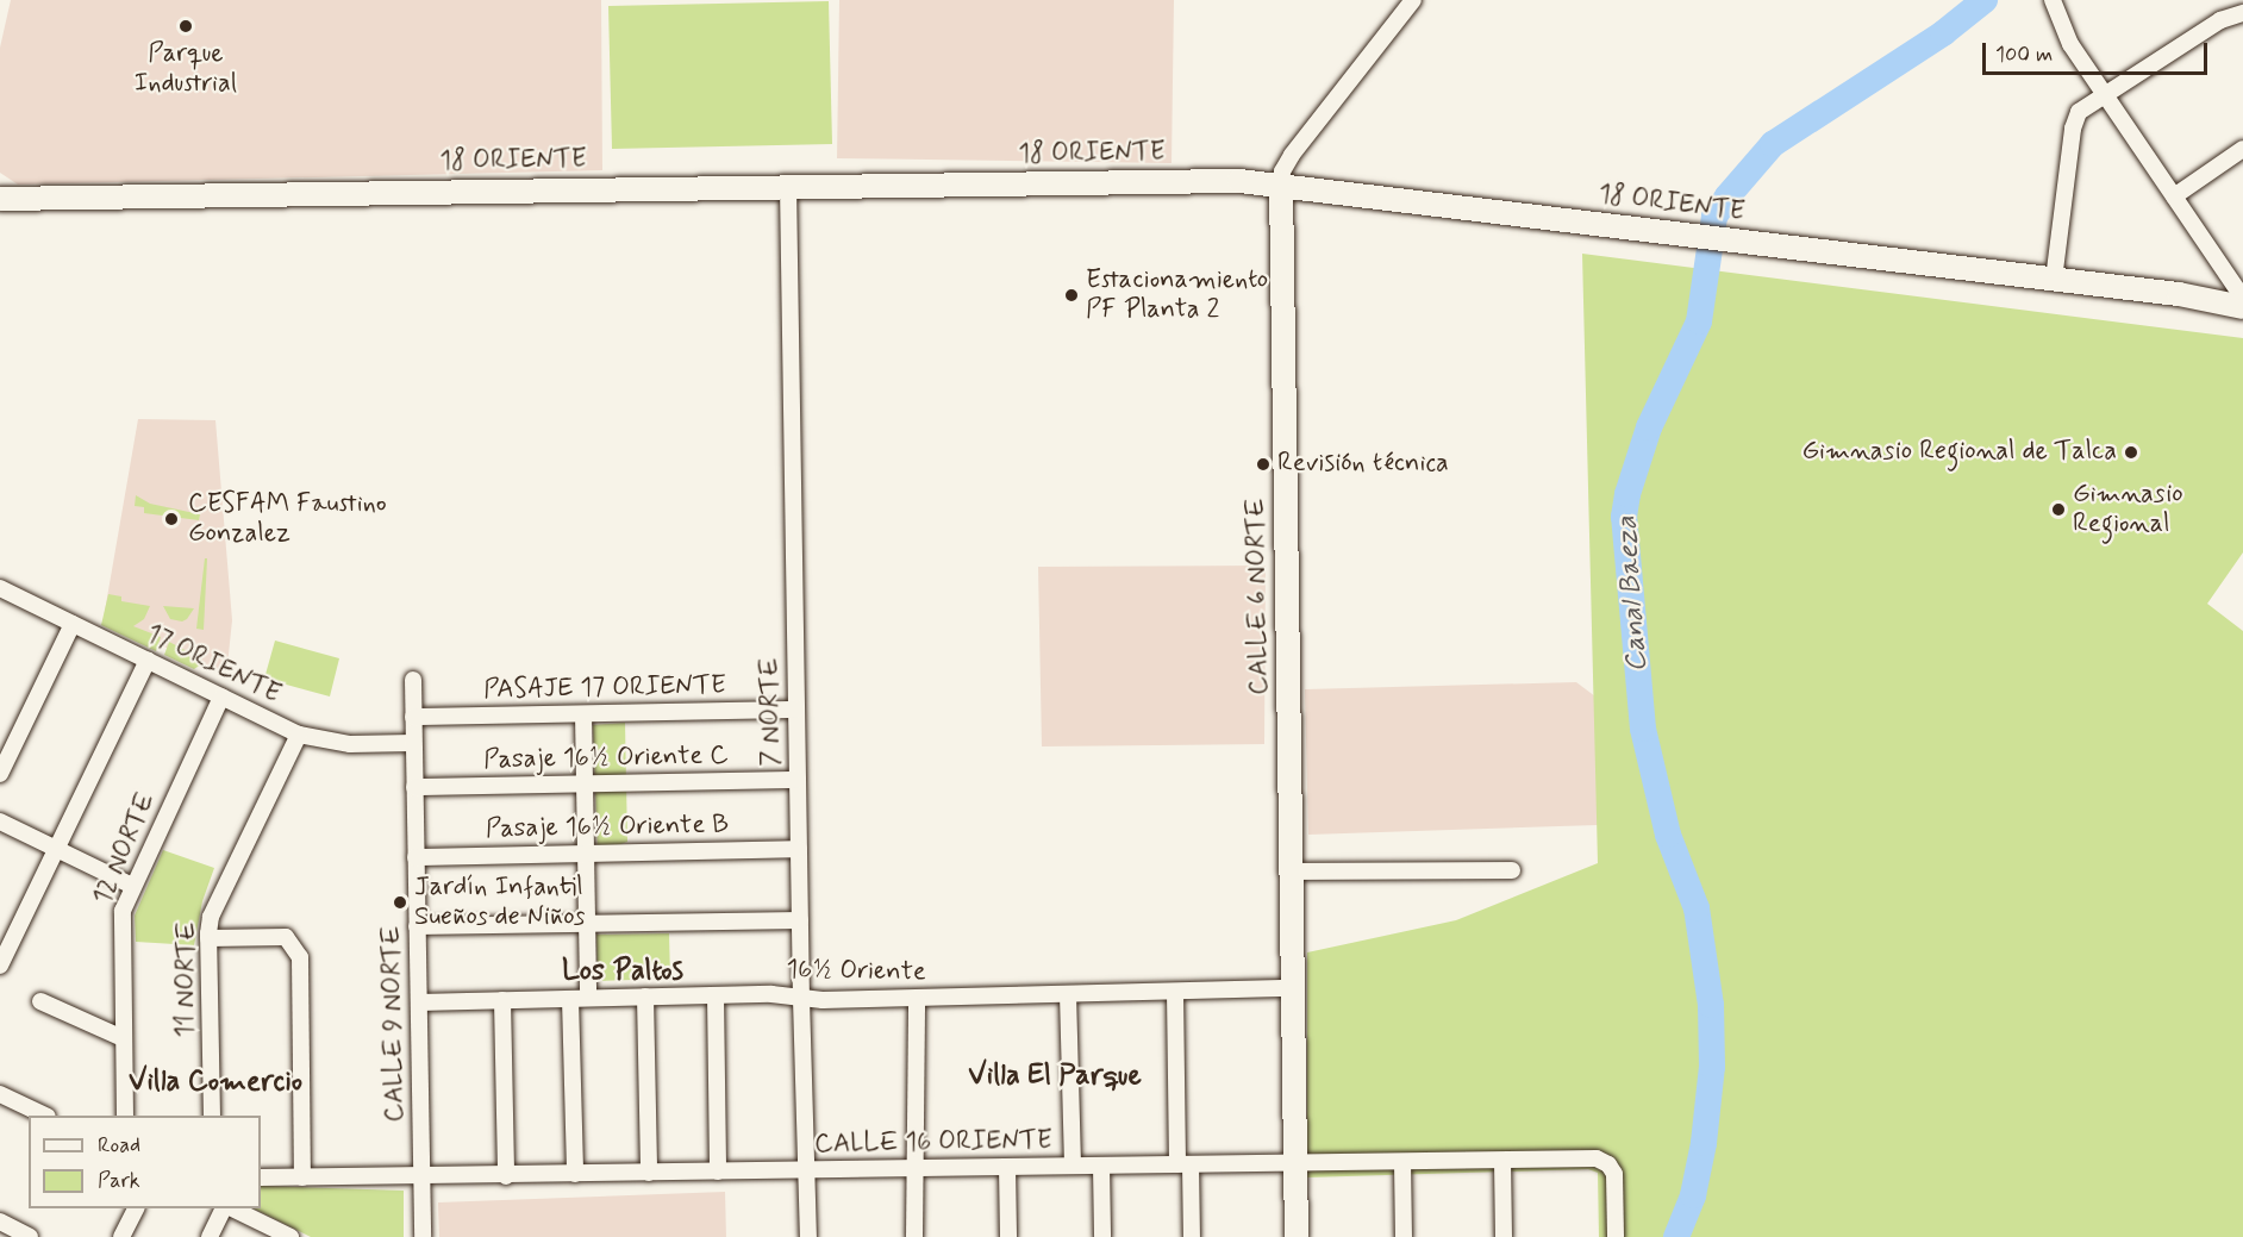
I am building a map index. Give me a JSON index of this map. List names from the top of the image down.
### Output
{
  "streets": {
    "street": [
      "18 ORIENTE",
      "CALLE 6 NORTE",
      "17 ORIENTE",
      "PASAJE 17 ORIENTE",
      "7 NORTE",
      "Pasaje 16½ Oriente C",
      "Pasaje 16½ Oriente B",
      "12 NORTE",
      "16½ Oriente",
      "11 NORTE",
      "CALLE 9 NORTE",
      "CALLE 16 ORIENTE"
    ]
  },
  "crossings": [
    ["18 ORIENTE", "CALLE 6 NORTE"],
    ["18 ORIENTE", "7 NORTE"],
    ["CALLE 6 NORTE", "16½ Oriente"],
    ["CALLE 6 NORTE", "CALLE 16 ORIENTE"],
    ["17 ORIENTE", "12 NORTE"],
    ["17 ORIENTE", "11 NORTE"],
    ["17 ORIENTE", "CALLE 9 NORTE"],
    ["PASAJE 17 ORIENTE", "7 NORTE"],
    ["PASAJE 17 ORIENTE", "CALLE 9 NORTE"],
    ["7 NORTE", "Pasaje 16½ Oriente C"],
    ["7 NORTE", "Pasaje 16½ Oriente B"],
    ["7 NORTE", "16½ Oriente"],
    ["7 NORTE", "CALLE 16 ORIENTE"],
    ["Pasaje 16½ Oriente C", "CALLE 9 NORTE"],
    ["Pasaje 16½ Oriente B", "CALLE 9 NORTE"],
    ["16½ Oriente", "CALLE 9 NORTE"],
    ["CALLE 9 NORTE", "CALLE 16 ORIENTE"]
  ],
  "districts": ["Los Paltos", "Villa El Parque", "Villa Comercio"],
  "water": ["Canal Baeza"],
  "places": [
    "Parque Industrial",
    "Estacionamiento PF Planta 2",
    "Gimnasio Regional de Talca",
    "Revisión técnica",
    "Gimnasio Regional",
    "CESFAM Faustino Gonzalez",
    "Jardín Infantil Sueños de Niños"
  ],
  "legend": ["Road", "Park"],
  "scale_bar": "100 m"
}
